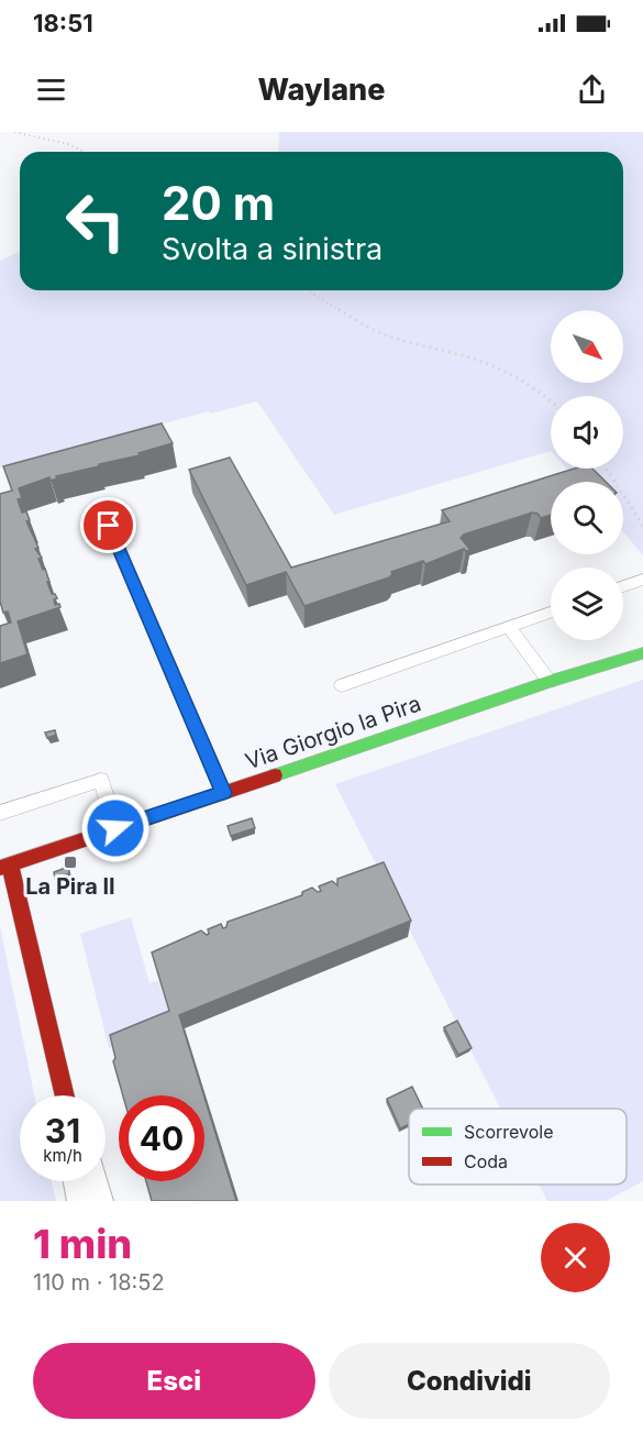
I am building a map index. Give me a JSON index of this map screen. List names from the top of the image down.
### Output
{
  "streets": {
    "street": ["Via Giorgio la Pira"]
  },
  "places": {
    "transit": ["La Pira II"]
  },
  "legend": ["Scorrevole", "Coda"],
  "north": "bottom right",
  "page": {
    "status": "18:51",
    "header": "Waylane",
    "turn": ["20 m", "Svolta a sinistra"],
    "speed": "31 km/h",
    "limit": "40",
    "heading": ["1 min", "110 m · 18:52"],
    "buttons": ["Esci", "Condividi"]
  }
}
